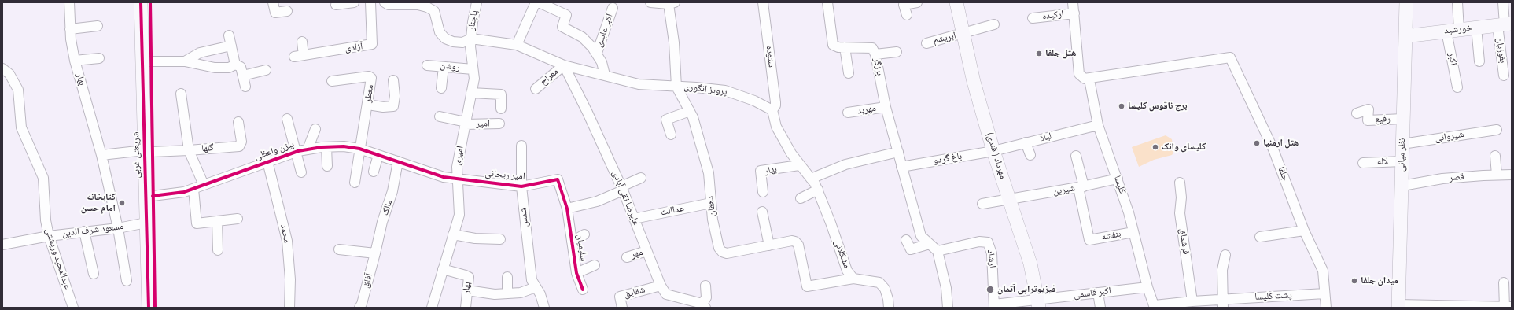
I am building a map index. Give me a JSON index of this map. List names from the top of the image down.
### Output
{
  "streets": {
    "main road": [
      "خورشید",
      "شریعتی غربی",
      "نظر میانی",
      "مهرداد ( قندی)"
    ],
    "street": [
      "ارکیده",
      "پاچنار",
      "اکبر عابدی",
      "ابریشم",
      "آزادی",
      "بغوزیان",
      "ستوده",
      "اکبر",
      "روشن",
      "برزگر",
      "معراج",
      "بهار",
      "پرویز انگوری",
      "معطر",
      "مهربد",
      "رفیع",
      "امیر",
      "شیروانی",
      "لیلا",
      "گلها",
      "بیژن واعظی",
      "امیری",
      "باغ گردو",
      "لاله",
      "جلفا",
      "امیر ریحانی",
      "قصر",
      "کلیسا",
      "شیرین",
      "علیرضا تقی آبادی",
      "دهقان",
      "مالک",
      "عداالت",
      "شمس",
      "مسعود شرف الدین",
      "محمد",
      "بنفشه",
      "قرشماق",
      "سلیمیان",
      "مهر",
      "مشکلانی",
      "عبدالمجید ورپشتی",
      "ارشاد",
      "آفاق",
      "شقایق",
      "اکبر قاسمی",
      "پشت کلیسا"
    ]
  },
  "crossings": [
    ["پاچنار", "پرویز انگوری"],
    ["پاچنار", "امیری"],
    ["خورشید", "بغوزیان"],
    ["خورشید", "اکبر"],
    ["خورشید", "نظر میانی"],
    ["ابریشم", "مهرداد ( قندی)"],
    ["ستوده", "پرویز انگوری"],
    ["روشن", "امیری"],
    ["برزگر", "مهربد"],
    ["برزگر", "باغ گردو"],
    ["معراج", "پرویز انگوری"],
    ["معراج", "علیرضا تقی آبادی"],
    ["بهار", "امیری"],
    ["بهار", "مسعود شرف الدین"],
    ["پرویز انگوری", "امیری"],
    ["پرویز انگوری", "علیرضا تقی آبادی"],
    ["پرویز انگوری", "دهقان"],
    ["معطر", "بیژن واعظی"],
    ["رفیع", "نظر میانی"],
    ["امیر", "امیری"],
    ["شیروانی", "نظر میانی"],
    ["لیلا", "مهرداد ( قندی)"],
    ["لیلا", "باغ گردو"],
    ["لیلا", "کلیسا"],
    ["گلها", "شریعتی غربی"],
    ["بیژن واعظی", "شریعتی غربی"],
    ["بیژن واعظی", "امیری"],
    ["بیژن واعظی", "امیر ریحانی"],
    ["بیژن واعظی", "مالک"],
    ["بیژن واعظی", "محمد"],
    ["شریعتی غربی", "مسعود شرف الدین"],
    ["نظر میانی", "لاله"],
    ["نظر میانی", "قصر"],
    ["امیری", "امیر ریحانی"],
    ["مهرداد ( قندی)", "باغ گردو"],
    ["مهرداد ( قندی)", "شیرین"],
    ["مهرداد ( قندی)", "اکبر قاسمی"],
    ["جلفا", "کلیسا"],
    ["جلفا", "پشت کلیسا"],
    ["امیر ریحانی", "شمس"],
    ["امیر ریحانی", "سلیمیان"],
    ["کلیسا", "شیرین"],
    ["کلیسا", "بنفشه"],
    ["کلیسا", "قرشماق"],
    ["کلیسا", "اکبر قاسمی"],
    ["کلیسا", "پشت کلیسا"],
    ["شیرین", "بنفشه"],
    ["علیرضا تقی آبادی", "عداالت"],
    ["علیرضا تقی آبادی", "مهر"],
    ["علیرضا تقی آبادی", "شقایق"],
    ["دهقان", "عداالت"],
    ["دهقان", "مشکلانی"],
    ["مالک", "آفاق"],
    ["مسعود شرف الدین", "عبدالمجید ورپشتی"],
    ["ارشاد", "اکبر قاسمی"]
  ],
  "places": [
    "هتل جلفا",
    "برج ناقوس کلیسا",
    "هتل آرمنیا",
    "کلیسای وانک",
    "کتابخانه امام حسن",
    "میدان جلفا",
    "فیزیوتراپی آتمان"
  ]
}
